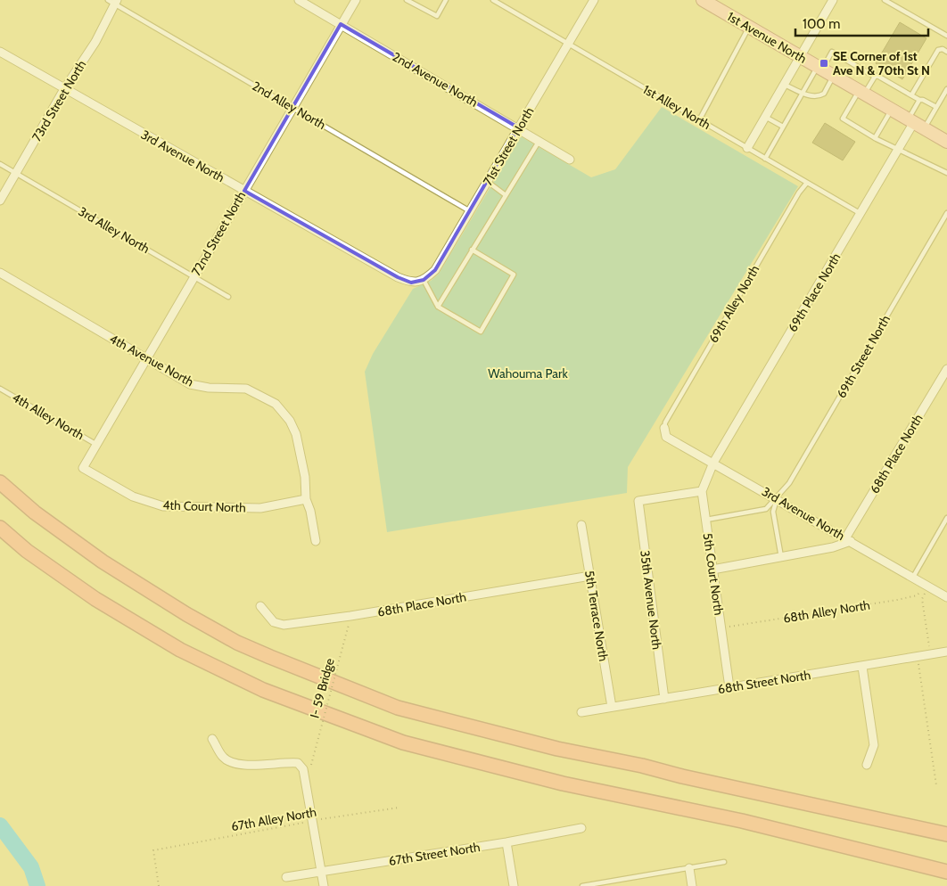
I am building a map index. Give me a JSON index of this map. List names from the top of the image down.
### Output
{
  "streets": {
    "main road": ["1st Avenue North"],
    "street": [
      "2nd Avenue North",
      "73rd Street North",
      "71st Street North",
      "3rd Avenue North",
      "72nd Street North",
      "69th Place North",
      "4th Avenue North",
      "68th Place North",
      "4th Court North",
      "5th Court North",
      "35th Avenue North",
      "5th Terrace North",
      "68th Street North",
      "67th Street North"
    ],
    "lane": [
      "2nd Alley North",
      "1st Alley North",
      "3rd Alley North",
      "69th Alley North",
      "69th Street North",
      "4th Alley North"
    ],
    "path": ["68th Alley North", "I- 59 Bridge", "67th Alley North"]
  },
  "crossings": [
    ["1st Avenue North", "69th Place North"],
    ["2nd Avenue North", "71st Street North"],
    ["2nd Avenue North", "72nd Street North"],
    ["73rd Street North", "2nd Alley North"],
    ["73rd Street North", "3rd Avenue North"],
    ["73rd Street North", "3rd Alley North"],
    ["2nd Alley North", "71st Street North"],
    ["2nd Alley North", "72nd Street North"],
    ["1st Alley North", "71st Street North"],
    ["1st Alley North", "69th Place North"],
    ["1st Alley North", "69th Alley North"],
    ["71st Street North", "3rd Avenue North"],
    ["3rd Avenue North", "72nd Street North"],
    ["3rd Avenue North", "69th Place North"],
    ["3rd Avenue North", "69th Alley North"],
    ["3rd Avenue North", "69th Street North"],
    ["3rd Avenue North", "68th Place North"],
    ["3rd Avenue North", "68th Alley North"],
    ["3rd Alley North", "72nd Street North"],
    ["72nd Street North", "4th Avenue North"],
    ["72nd Street North", "4th Alley North"],
    ["72nd Street North", "4th Court North"],
    ["4th Avenue North", "4th Court North"],
    ["68th Place North", "5th Terrace North"],
    ["68th Place North", "I- 59 Bridge"],
    ["5th Court North", "35th Avenue North"],
    ["5th Court North", "68th Alley North"],
    ["5th Court North", "68th Street North"],
    ["35th Avenue North", "68th Street North"],
    ["5th Terrace North", "68th Street North"]
  ],
  "parks": ["Wahouma Park"],
  "places": {
    "transit": ["SE Corner of 1st Ave N & 70th St N"]
  },
  "scale_bar": "100 m"
}
